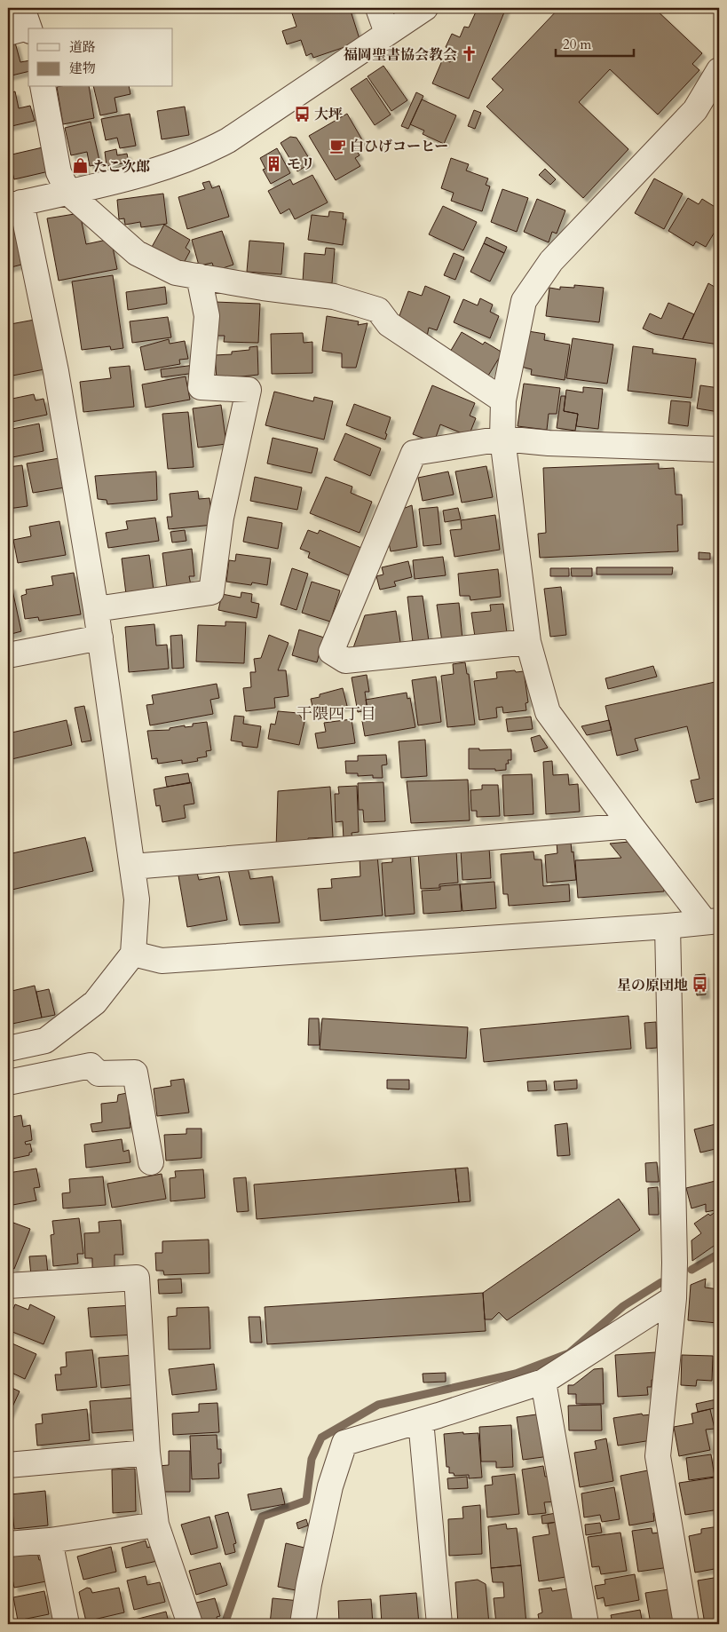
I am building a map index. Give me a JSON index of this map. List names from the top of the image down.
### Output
{
  "districts": ["干隈四丁目"],
  "places": {
    "church": ["福岡聖書協会教会"],
    "bus stop": ["大坪", "星の原団地"],
    "cafe": ["白ひげコーヒー"],
    "building": ["モリ"],
    "shop": ["たこ次郎"]
  },
  "legend": ["道路", "建物"],
  "scale_bar": "20 m"
}
